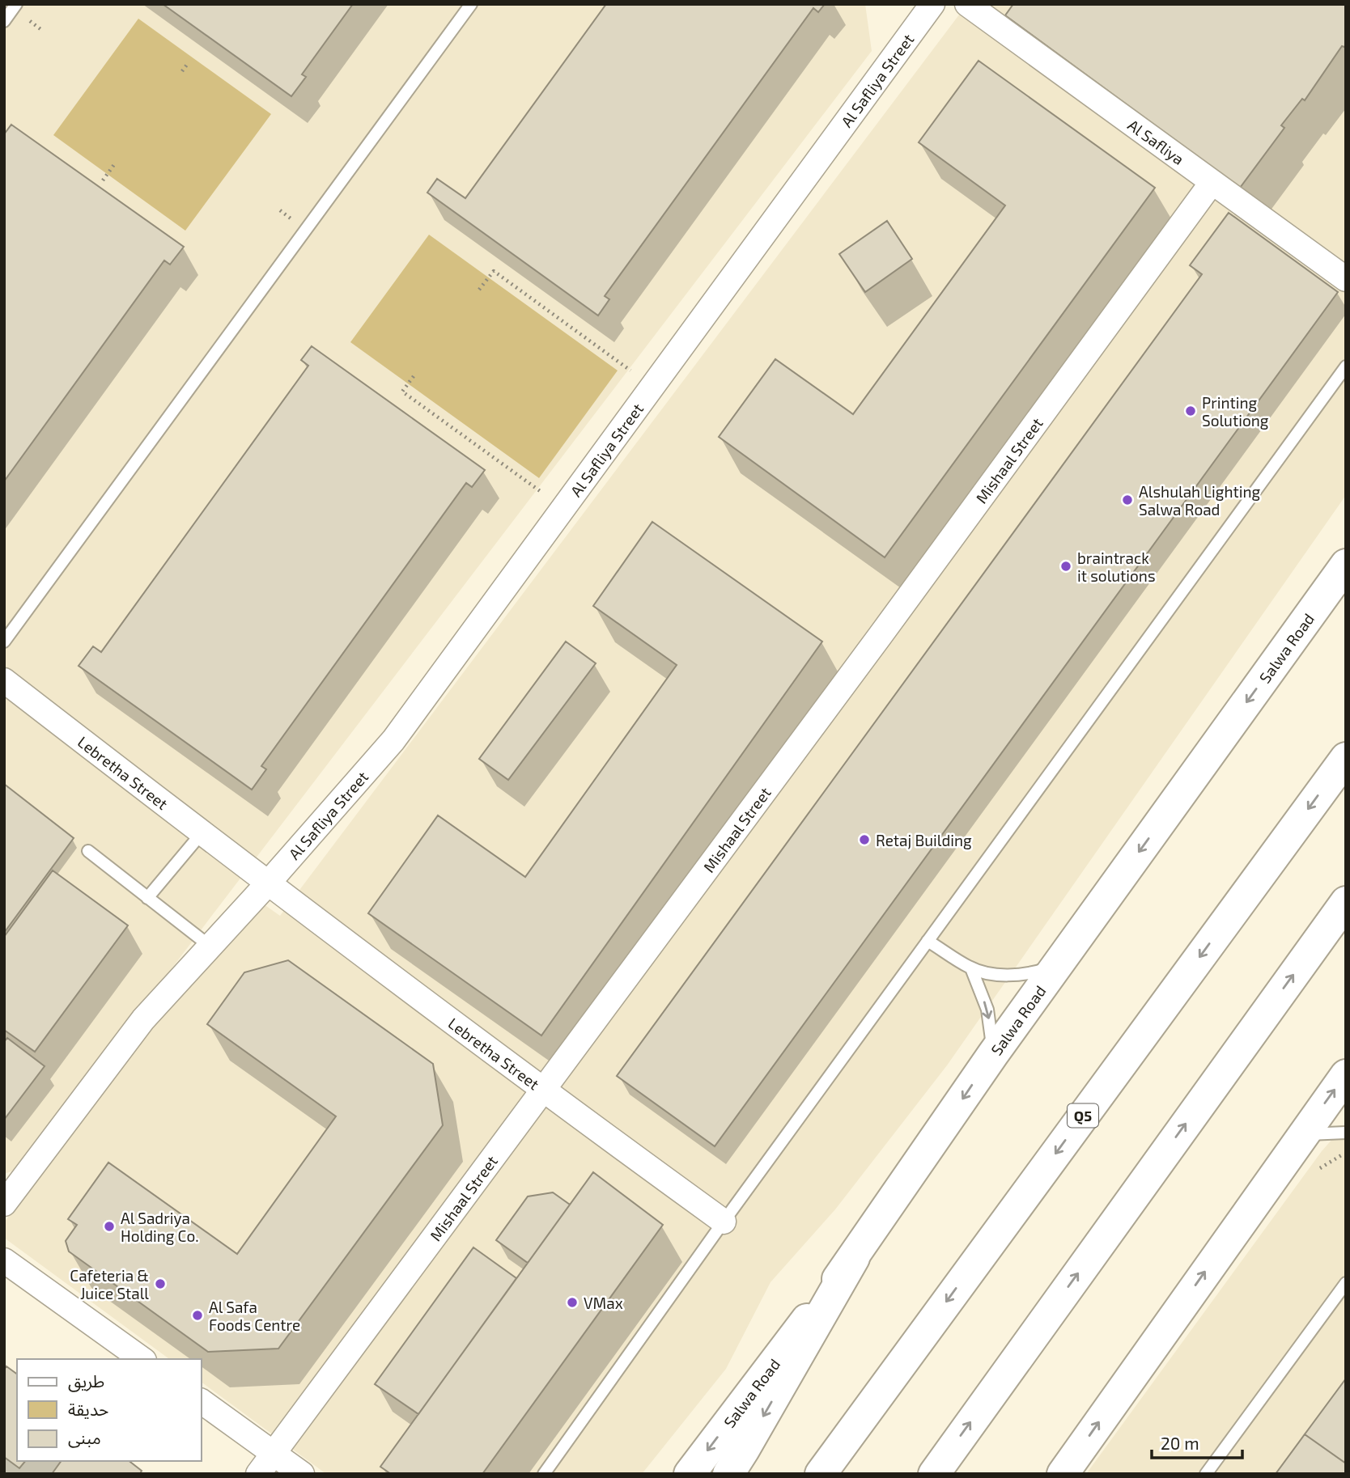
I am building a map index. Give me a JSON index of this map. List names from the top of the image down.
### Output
{
  "streets": {
    "main road": ["Salwa Road", "Q5"],
    "street": [
      "Al Safliya Street",
      "Al Safliya",
      "Mishaal Street",
      "Lebretha Street"
    ]
  },
  "crossings": [
    ["Al Safliya Street", "Lebretha Street"],
    ["Al Safliya", "Mishaal Street"],
    ["Mishaal Street", "Lebretha Street"]
  ],
  "places": [
    "Printing Solutiong",
    "Alshulah Lighting Salwa Road",
    "braintrack it solutions",
    "Retaj Building",
    "Al Sadriya Holding Co.",
    "Cafeteria & Juice Stall",
    "VMax",
    "Al Safa Foods Centre"
  ],
  "legend": ["طريق", "حديقة", "مبنى"],
  "scale_bar": "20 m"
}
